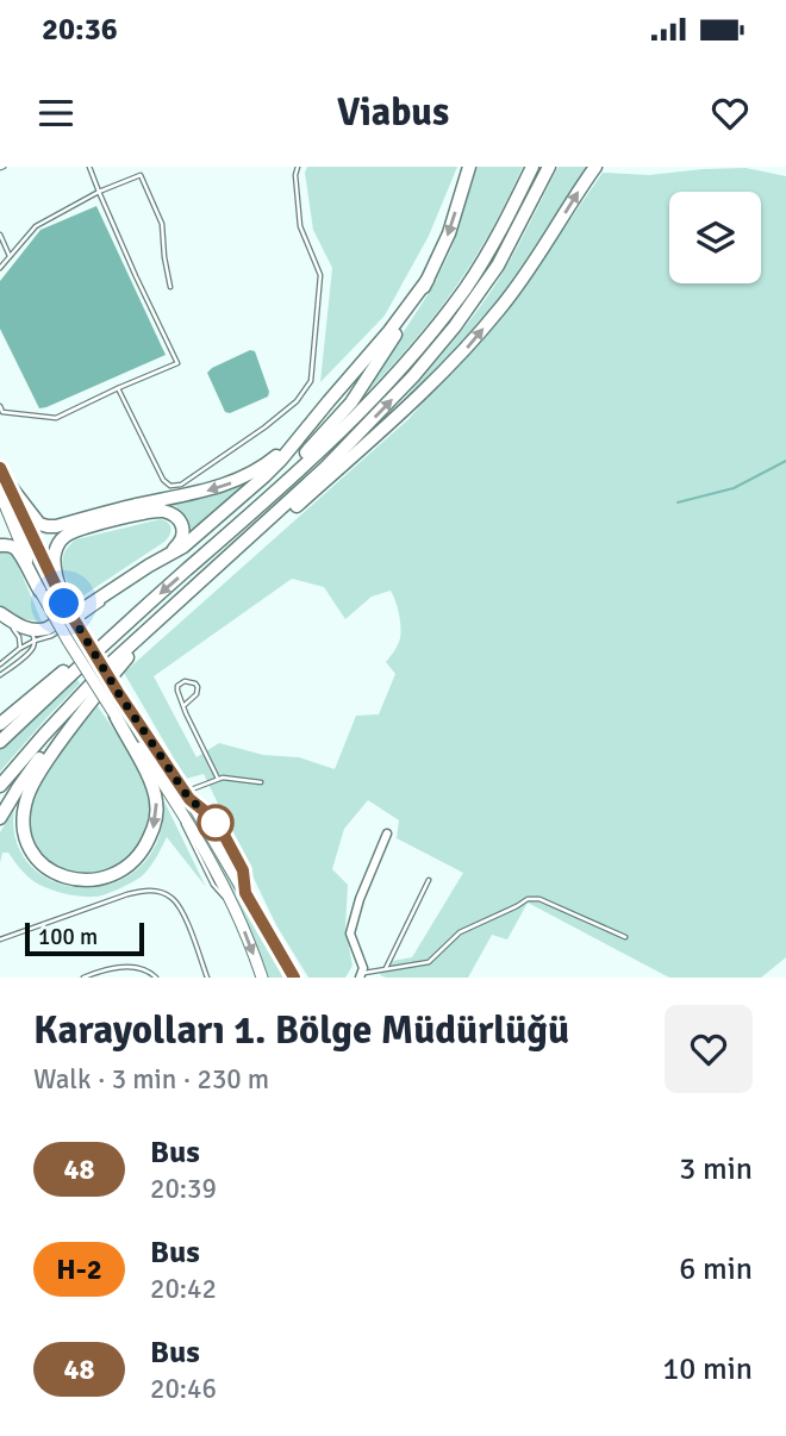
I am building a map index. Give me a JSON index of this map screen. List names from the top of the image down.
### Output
{
  "lines": ["bus line 48"],
  "scale_bar": "100 m",
  "page": {
    "status": "20:36",
    "header": "Viabus",
    "scale": "100 m",
    "heading": ["Karayolları 1. Bölge Müdürlüğü", "Walk · 3 min · 230 m"],
    "list": [
      {
        "mark": "48",
        "name": "Bus",
        "note": "20:39",
        "value": "3 min"
      },
      {
        "mark": "H-2",
        "name": "Bus",
        "note": "20:42",
        "value": "6 min"
      },
      {
        "mark": "48",
        "name": "Bus",
        "note": "20:46",
        "value": "10 min"
      }
    ]
  }
}
